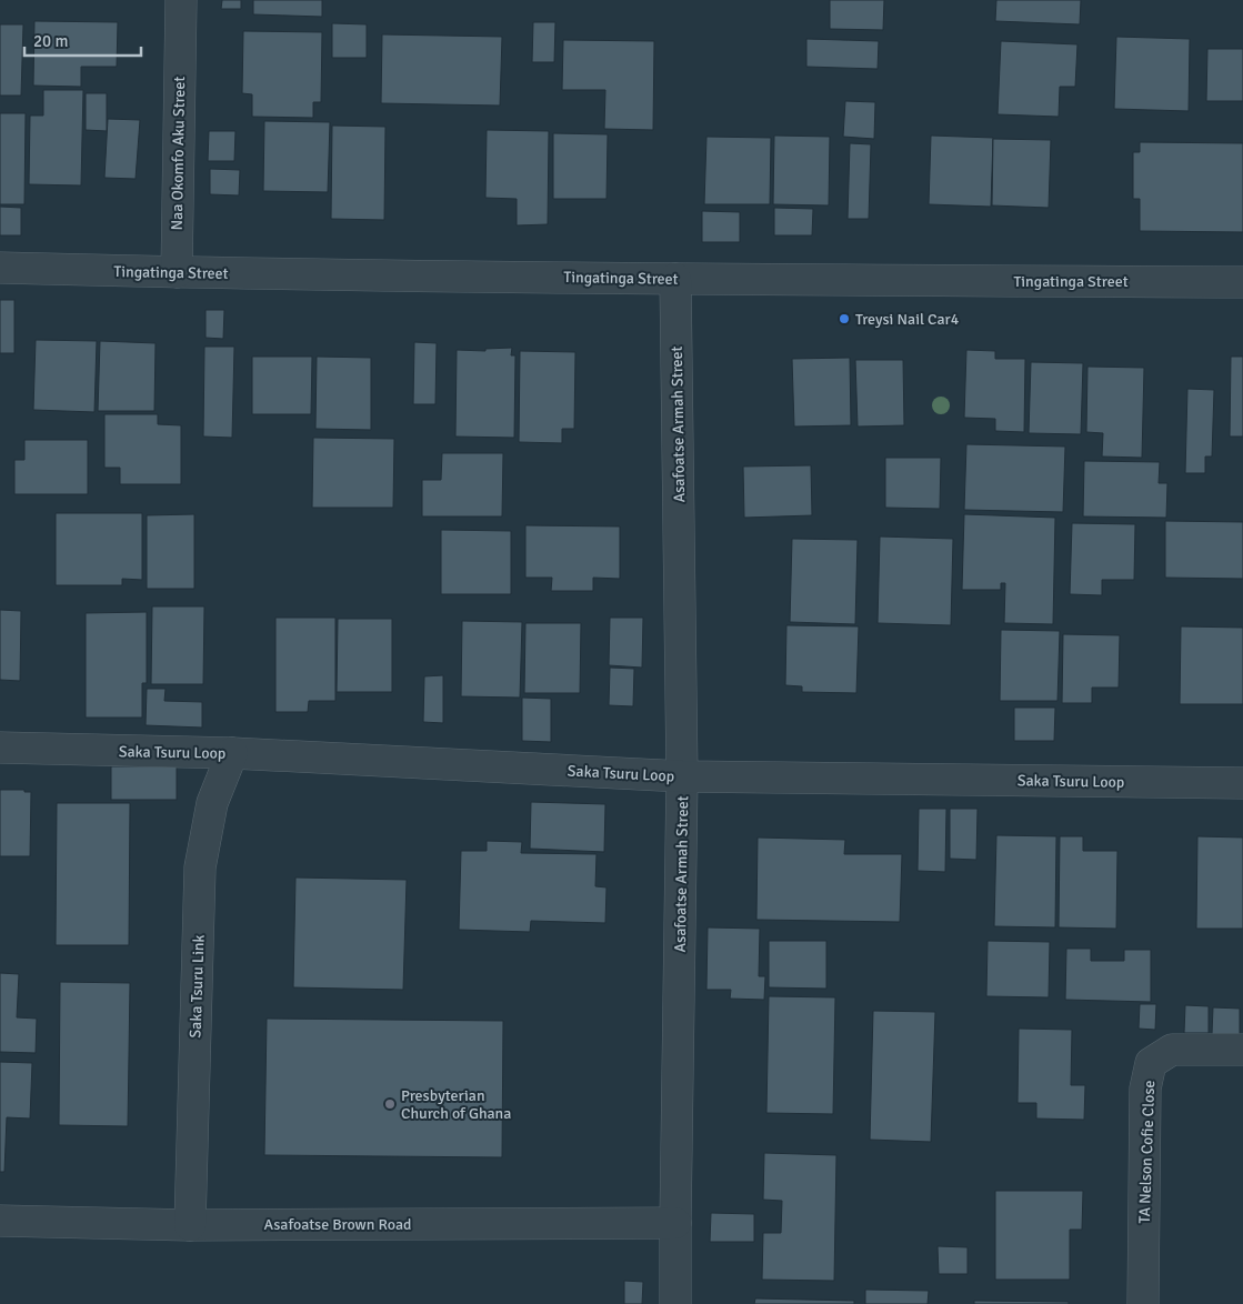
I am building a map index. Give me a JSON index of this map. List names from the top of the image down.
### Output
{
  "streets": {
    "street": [
      "Naa Okomfo Aku Street",
      "Tingatinga Street",
      "Asafoatse Armah Street",
      "Saka Tsuru Loop",
      "Saka Tsuru Link",
      "TA Nelson Cofie Close",
      "Asafoatse Brown Road"
    ]
  },
  "crossings": [
    ["Naa Okomfo Aku Street", "Tingatinga Street"],
    ["Tingatinga Street", "Asafoatse Armah Street"],
    ["Asafoatse Armah Street", "Saka Tsuru Loop"],
    ["Asafoatse Armah Street", "Asafoatse Brown Road"],
    ["Saka Tsuru Loop", "Saka Tsuru Link"],
    ["Saka Tsuru Link", "Asafoatse Brown Road"]
  ],
  "places": ["Treysi Nail Car4", "Presbyterian Church of Ghana"],
  "scale_bar": "20 m"
}
